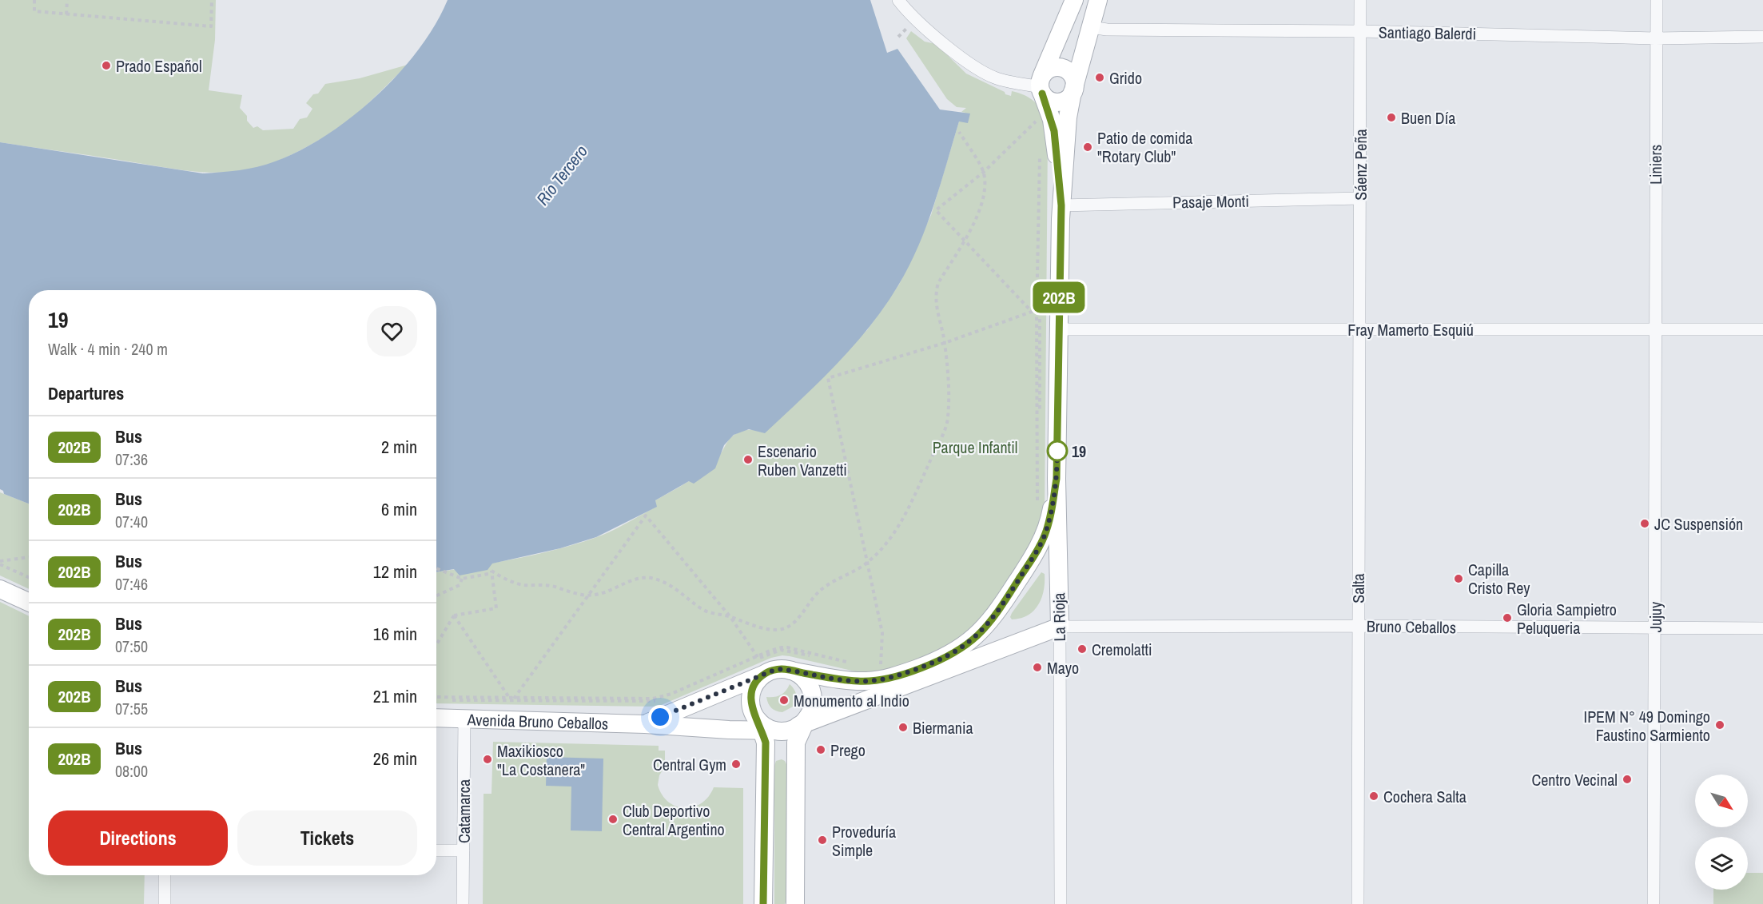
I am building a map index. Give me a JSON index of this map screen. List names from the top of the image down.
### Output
{
  "streets": {
    "main road": ["La Rioja", "Avenida Bruno Ceballos"],
    "street": [
      "Santiago Balerdi",
      "Sáenz Peña",
      "Liniers",
      "Pasaje Monti",
      "Fray Mamerto Esquiú",
      "Salta",
      "Jujuy",
      "Bruno Ceballos",
      "Catamarca"
    ]
  },
  "crossings": [
    ["Santiago Balerdi", "Sáenz Peña"],
    ["Santiago Balerdi", "Liniers"],
    ["Sáenz Peña", "Pasaje Monti"],
    ["Sáenz Peña", "Fray Mamerto Esquiú"],
    ["Sáenz Peña", "Salta"],
    ["Liniers", "Fray Mamerto Esquiú"],
    ["Liniers", "Jujuy"],
    ["Pasaje Monti", "La Rioja"],
    ["Fray Mamerto Esquiú", "Salta"],
    ["Fray Mamerto Esquiú", "La Rioja"],
    ["Fray Mamerto Esquiú", "Jujuy"],
    ["Salta", "Bruno Ceballos"],
    ["La Rioja", "Bruno Ceballos"],
    ["Jujuy", "Bruno Ceballos"],
    ["Avenida Bruno Ceballos", "Catamarca"]
  ],
  "water": ["Río Tercero"],
  "parks": ["Parque Infantil"],
  "places": [
    "Prado Español",
    "Grido",
    "Buen Día",
    "Patio de comida \"Rotary Club\"",
    "19",
    "Escenario Ruben Vanzetti",
    "JC Suspensión",
    "Capilla Cristo Rey",
    "Gloria Sampietro Peluqueria",
    "Cremolatti",
    "Mayo",
    "Monumento al Indio",
    "IPEM N° 49 Domingo Faustino Sarmiento",
    "Biermania",
    "Prego",
    "Maxikiosco \"La Costanera\"",
    "Central Gym",
    "Centro Vecinal",
    "Cochera Salta",
    "Club Deportivo Central Argentino",
    "Proveduría Simple"
  ],
  "lines": ["bus line 202B"],
  "north": "bottom right",
  "page": {
    "on_map": "202B",
    "heading": [
      ["19", "Walk · 4 min · 240 m"],
      "Departures"
    ],
    "list": [
      {
        "mark": "202B",
        "name": "Bus",
        "note": "07:36",
        "value": "2 min"
      },
      {
        "mark": "202B",
        "name": "Bus",
        "note": "07:40",
        "value": "6 min"
      },
      {
        "mark": "202B",
        "name": "Bus",
        "note": "07:46",
        "value": "12 min"
      },
      {
        "mark": "202B",
        "name": "Bus",
        "note": "07:50",
        "value": "16 min"
      },
      {
        "mark": "202B",
        "name": "Bus",
        "note": "07:55",
        "value": "21 min"
      },
      {
        "mark": "202B",
        "name": "Bus",
        "note": "08:00",
        "value": "26 min"
      }
    ],
    "buttons": ["Directions", "Tickets"]
  }
}
